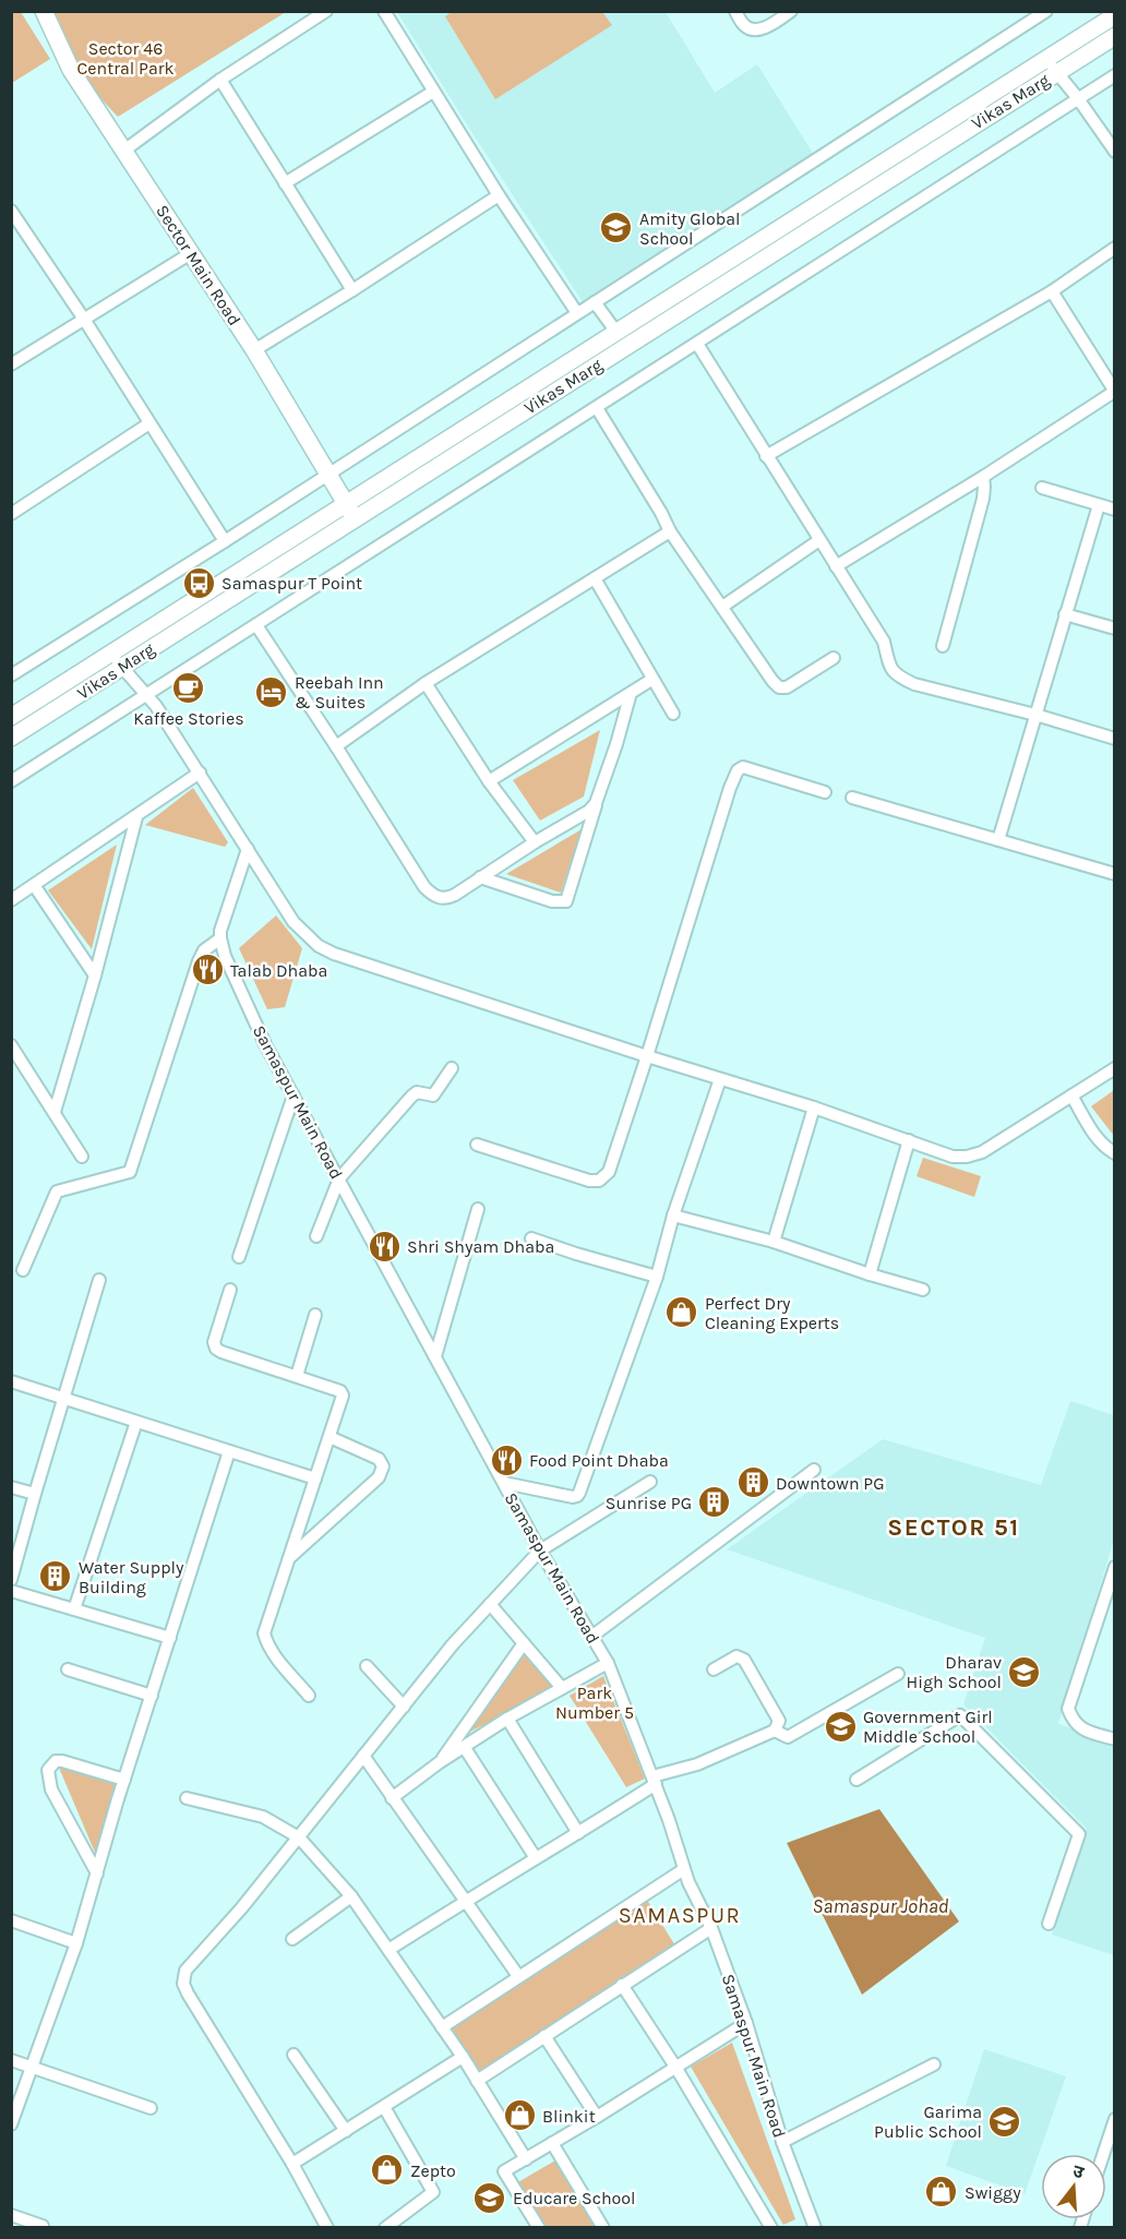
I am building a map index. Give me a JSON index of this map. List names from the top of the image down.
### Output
{
  "streets": {
    "main road": ["Vikas Marg", "Sector Main Road"],
    "street": ["Samaspur Main Road"]
  },
  "crossings": [
    ["Vikas Marg", "Sector Main Road"]
  ],
  "districts": ["SECTOR 51", "SAMASPUR"],
  "water": ["Samaspur Johad"],
  "parks": ["Sector 46 Central Park", "Park Number 5"],
  "places": {
    "school or university": [
      "Amity Global School",
      "Dharav High School",
      "Government Girl Middle School",
      "Garima Public School",
      "Educare School"
    ],
    "bus stop": ["Samaspur T Point"],
    "cafe": ["Kaffee Stories"],
    "hotel": ["Reebah Inn & Suites"],
    "restaurant": ["Talab Dhaba", "Shri Shyam Dhaba", "Food Point Dhaba"],
    "shop": [
      "Perfect Dry Cleaning Experts",
      "Blinkit",
      "Zepto",
      "Swiggy"
    ],
    "building": ["Downtown PG", "Sunrise PG", "Water Supply Building"]
  },
  "north": "top"
}
